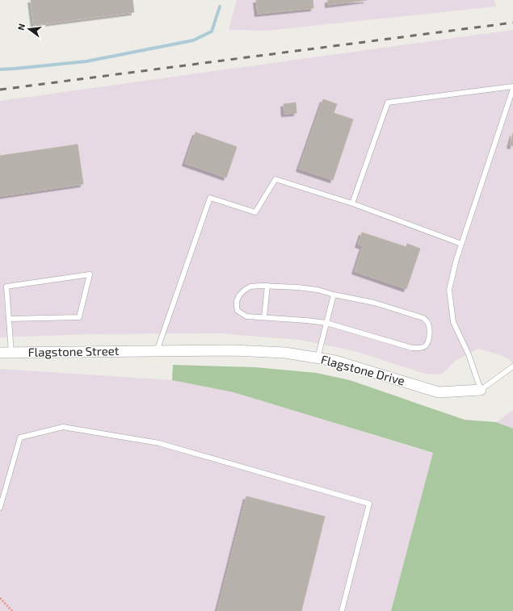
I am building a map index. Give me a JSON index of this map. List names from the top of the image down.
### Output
{
  "streets": {
    "street": ["Flagstone Street", "Flagstone Drive"]
  },
  "crossings": [
    ["Flagstone Street", "Flagstone Drive"]
  ],
  "north": "left"
}
